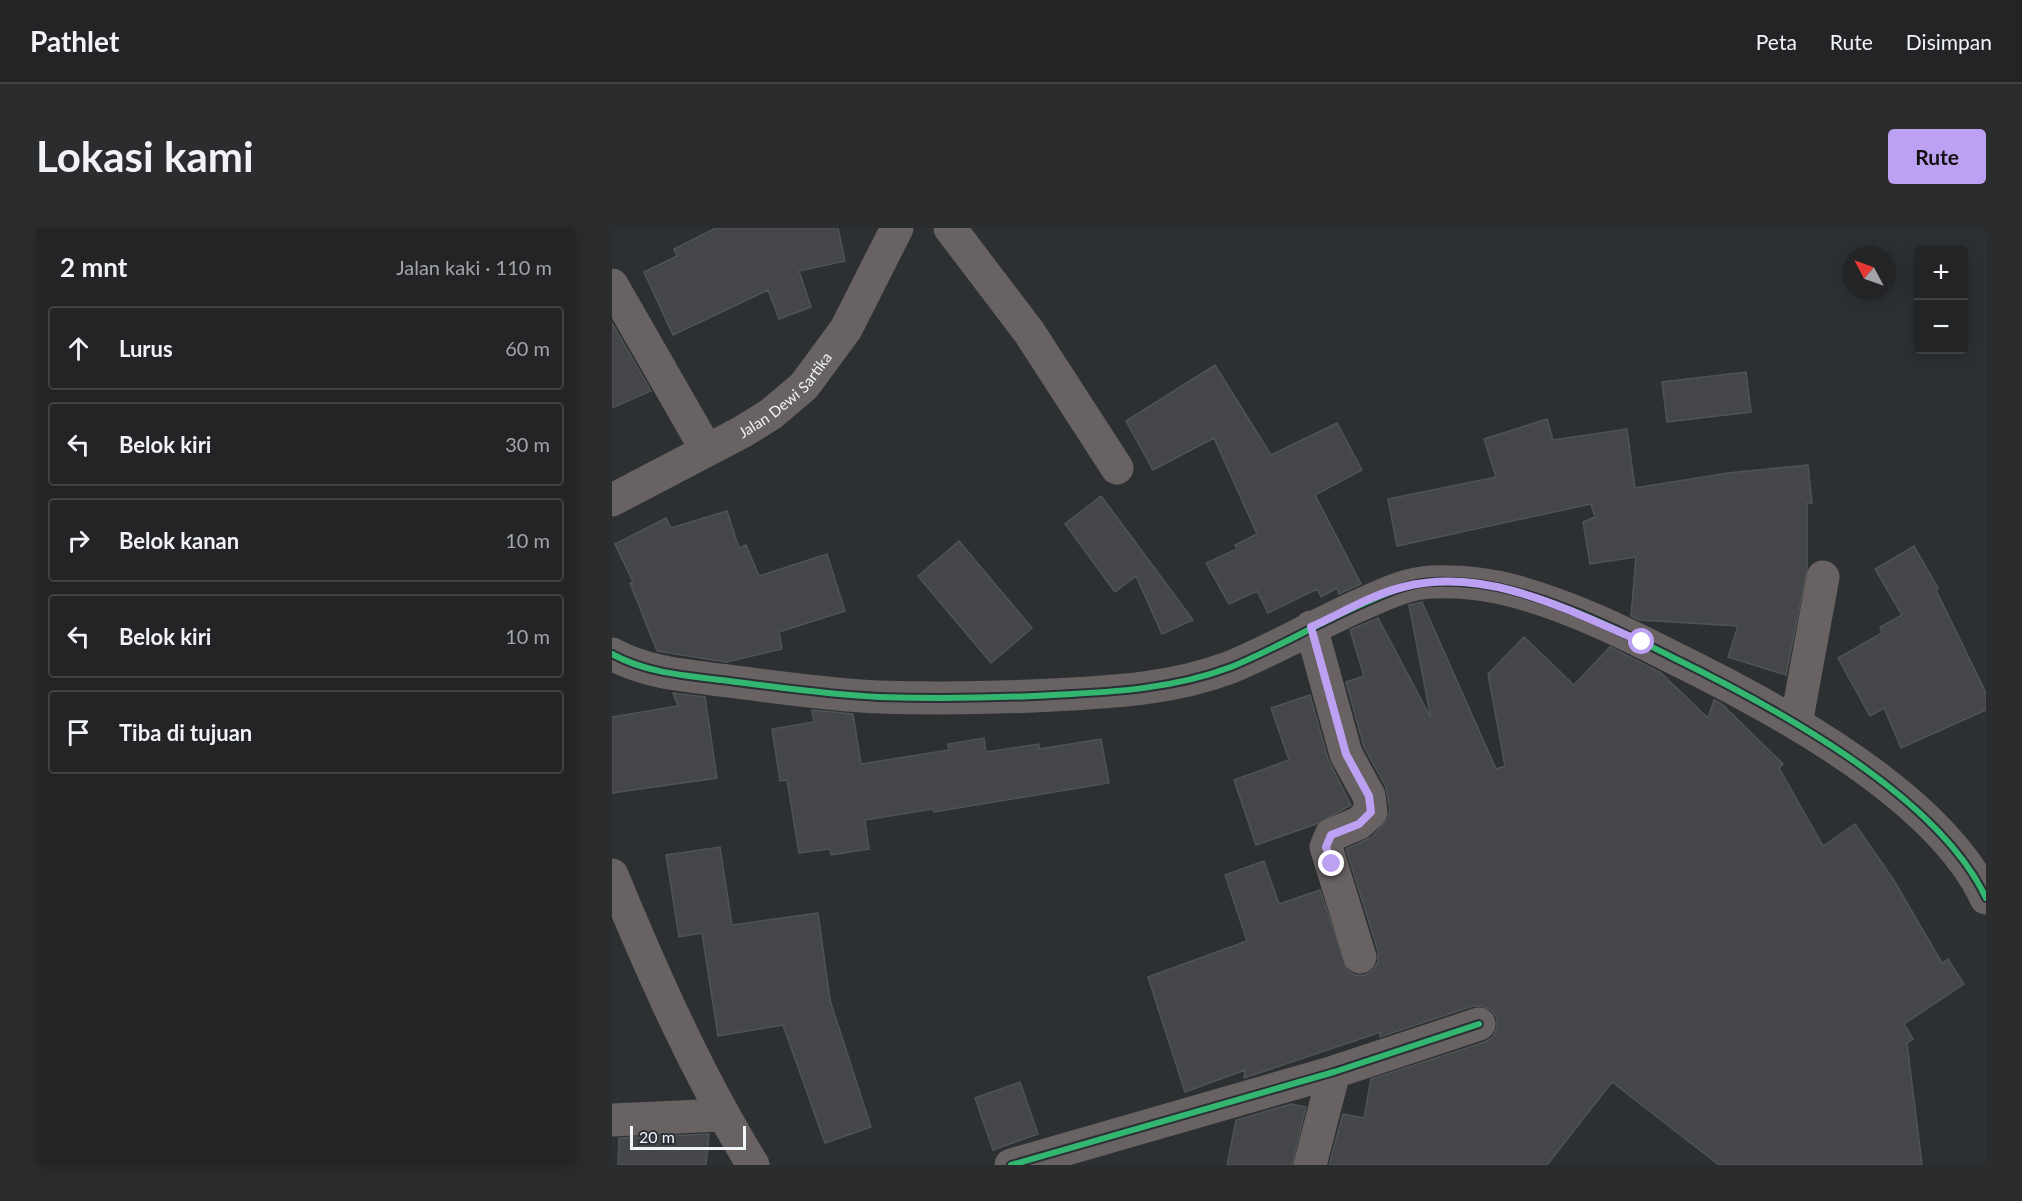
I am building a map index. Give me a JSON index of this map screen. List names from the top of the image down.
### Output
{
  "streets": {
    "street": ["Jalan Dewi Sartika"]
  },
  "scale_bar": "20 m",
  "north": "top left",
  "page": {
    "header": "Pathlet",
    "nav": ["Peta", "Rute", "Disimpan"],
    "buttons": "Rute",
    "title": "Lokasi kami",
    "heading": ["2 mnt", "Jalan kaki · 110 m"],
    "map_buttons": ["+", "−"],
    "list": [
      ["Lurus", "60 m"],
      ["Belok kiri", "30 m"],
      ["Belok kanan", "10 m"],
      ["Belok kiri", "10 m"],
      "Tiba di tujuan"
    ],
    "scale": "20 m"
  }
}
